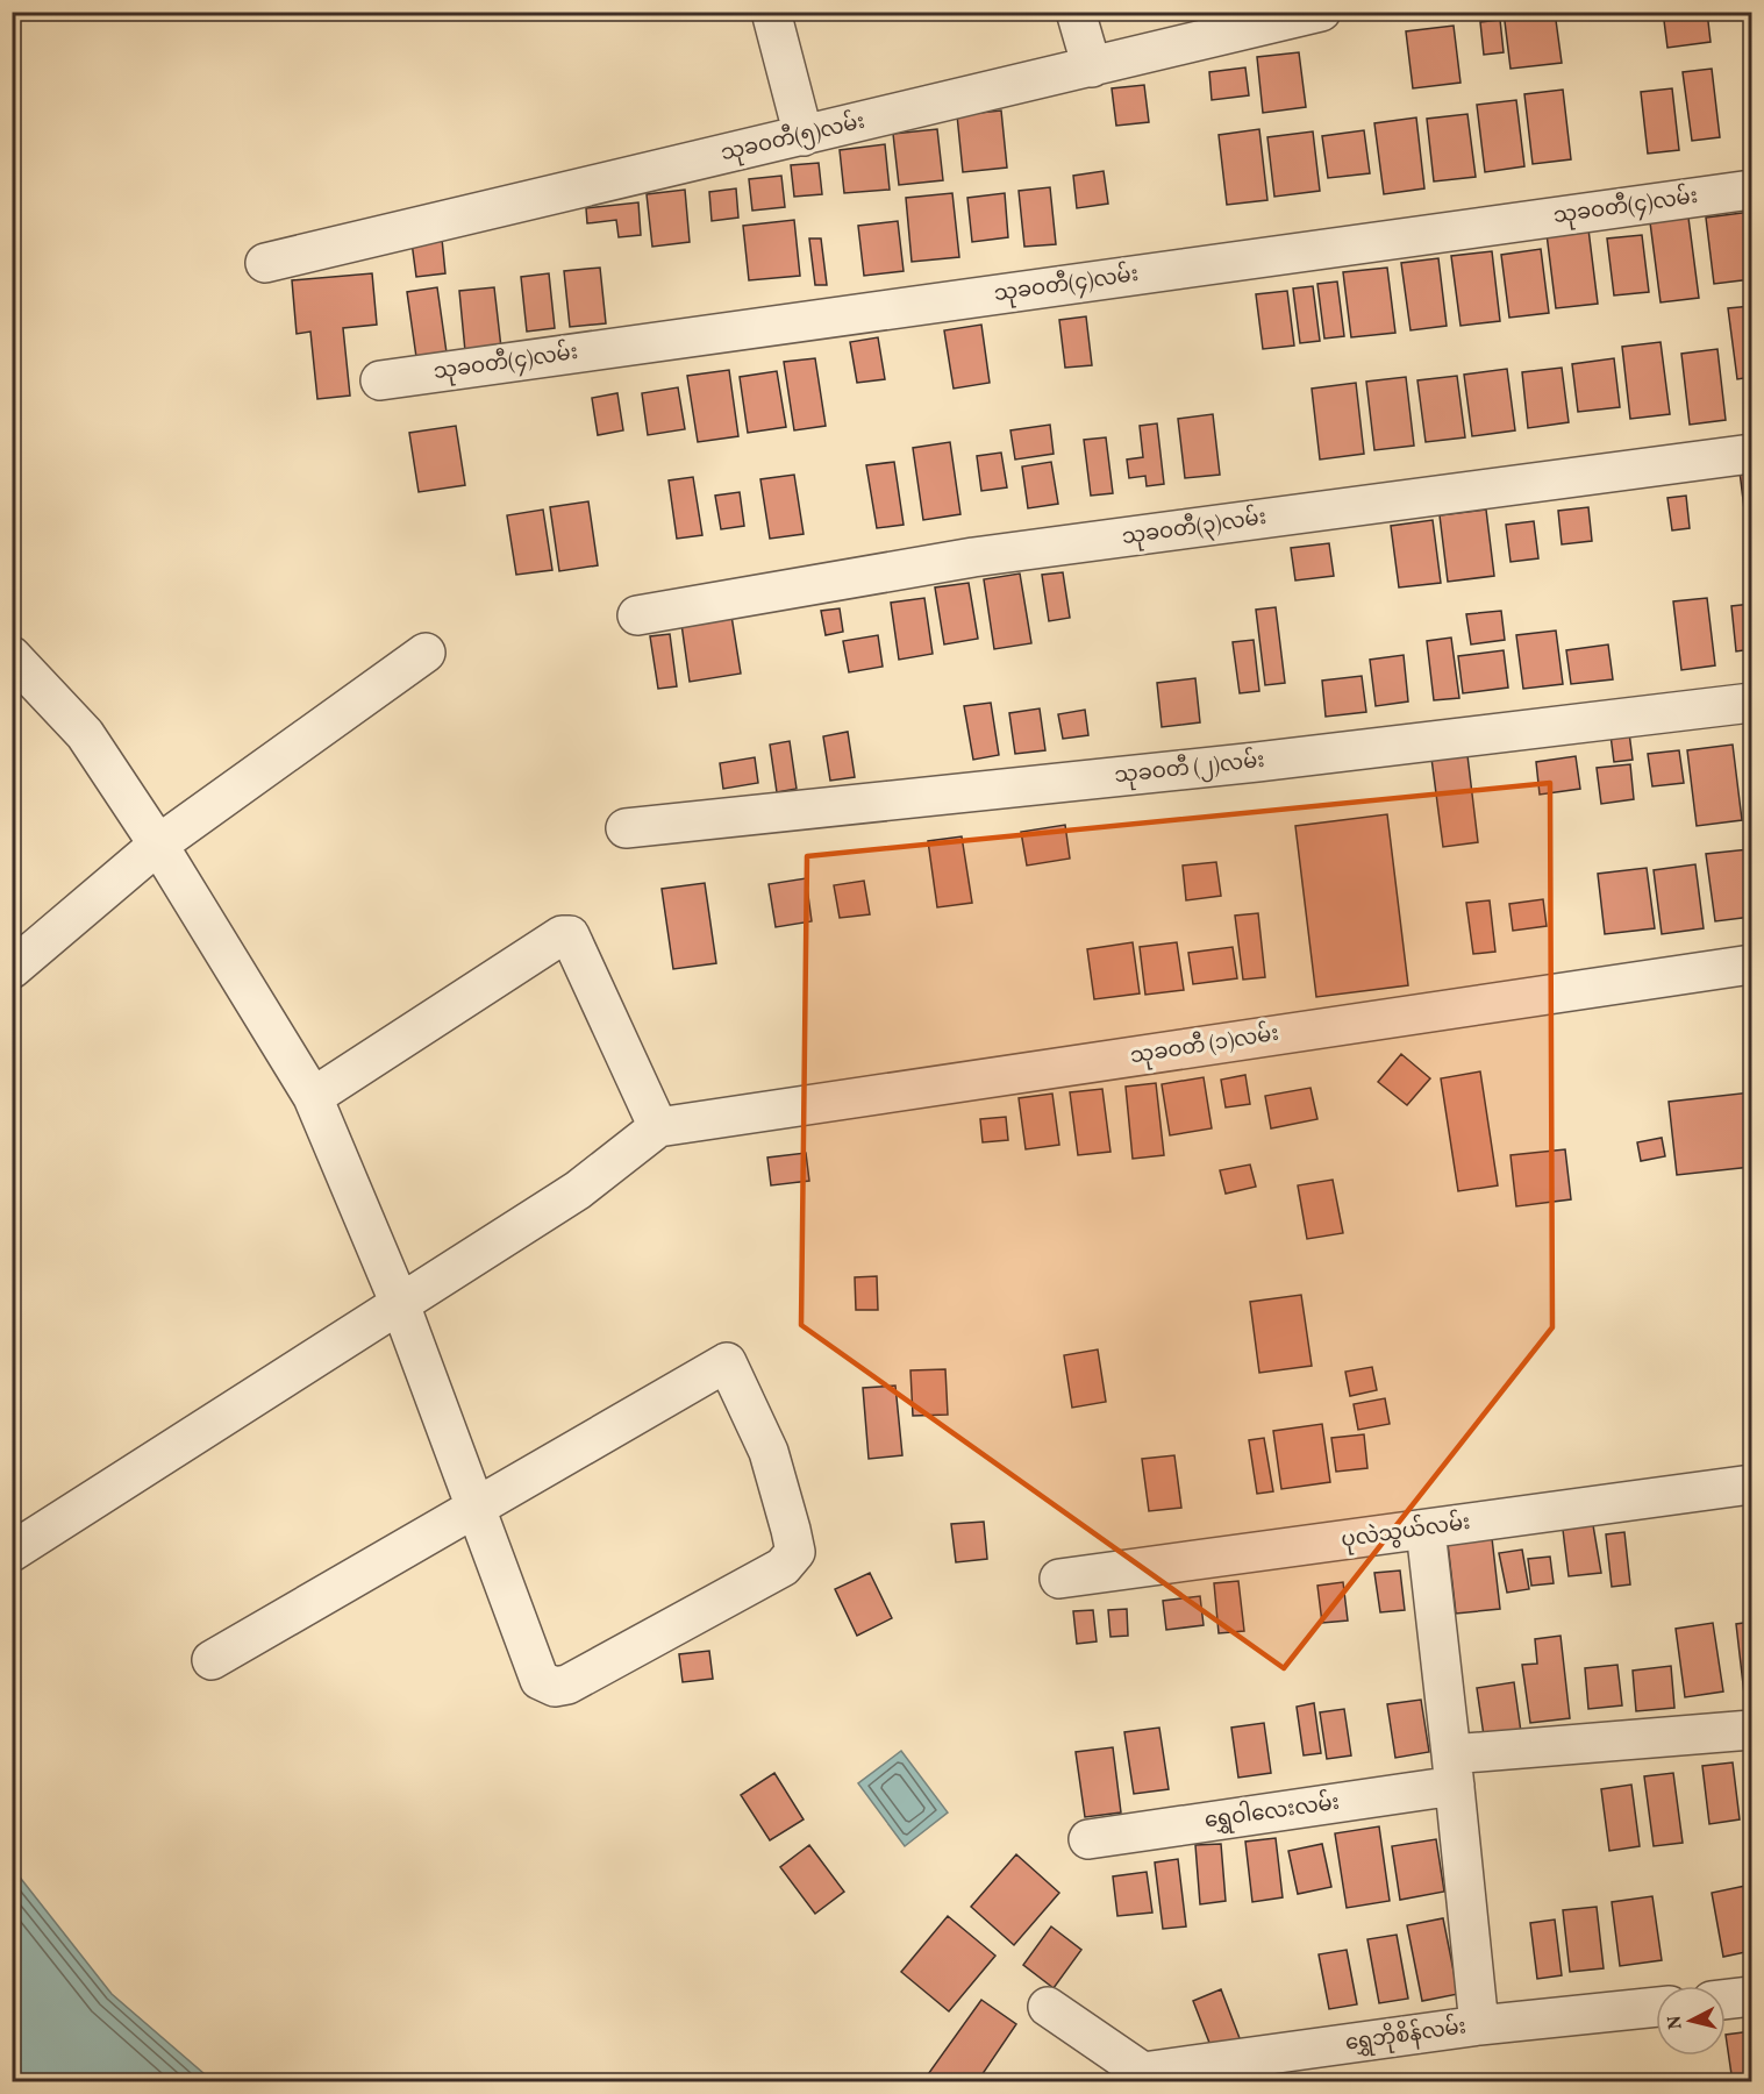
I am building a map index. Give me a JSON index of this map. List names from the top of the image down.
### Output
{
  "streets": {
    "street": [
      "သုခဝတီ(၅)လမ်း",
      "သုခဝတီ(၄)လမ်း",
      "သုခဝတီ(၃)လမ်း",
      "သုခဝတီ (၂)လမ်း",
      "သုခဝတီ (၁)လမ်း",
      "ပုလဲသွယ်လမ်း",
      "ရွှေဝါလေးလမ်း",
      "ရွှေဘိုစိန်လမ်း"
    ]
  },
  "north": "left"
}
